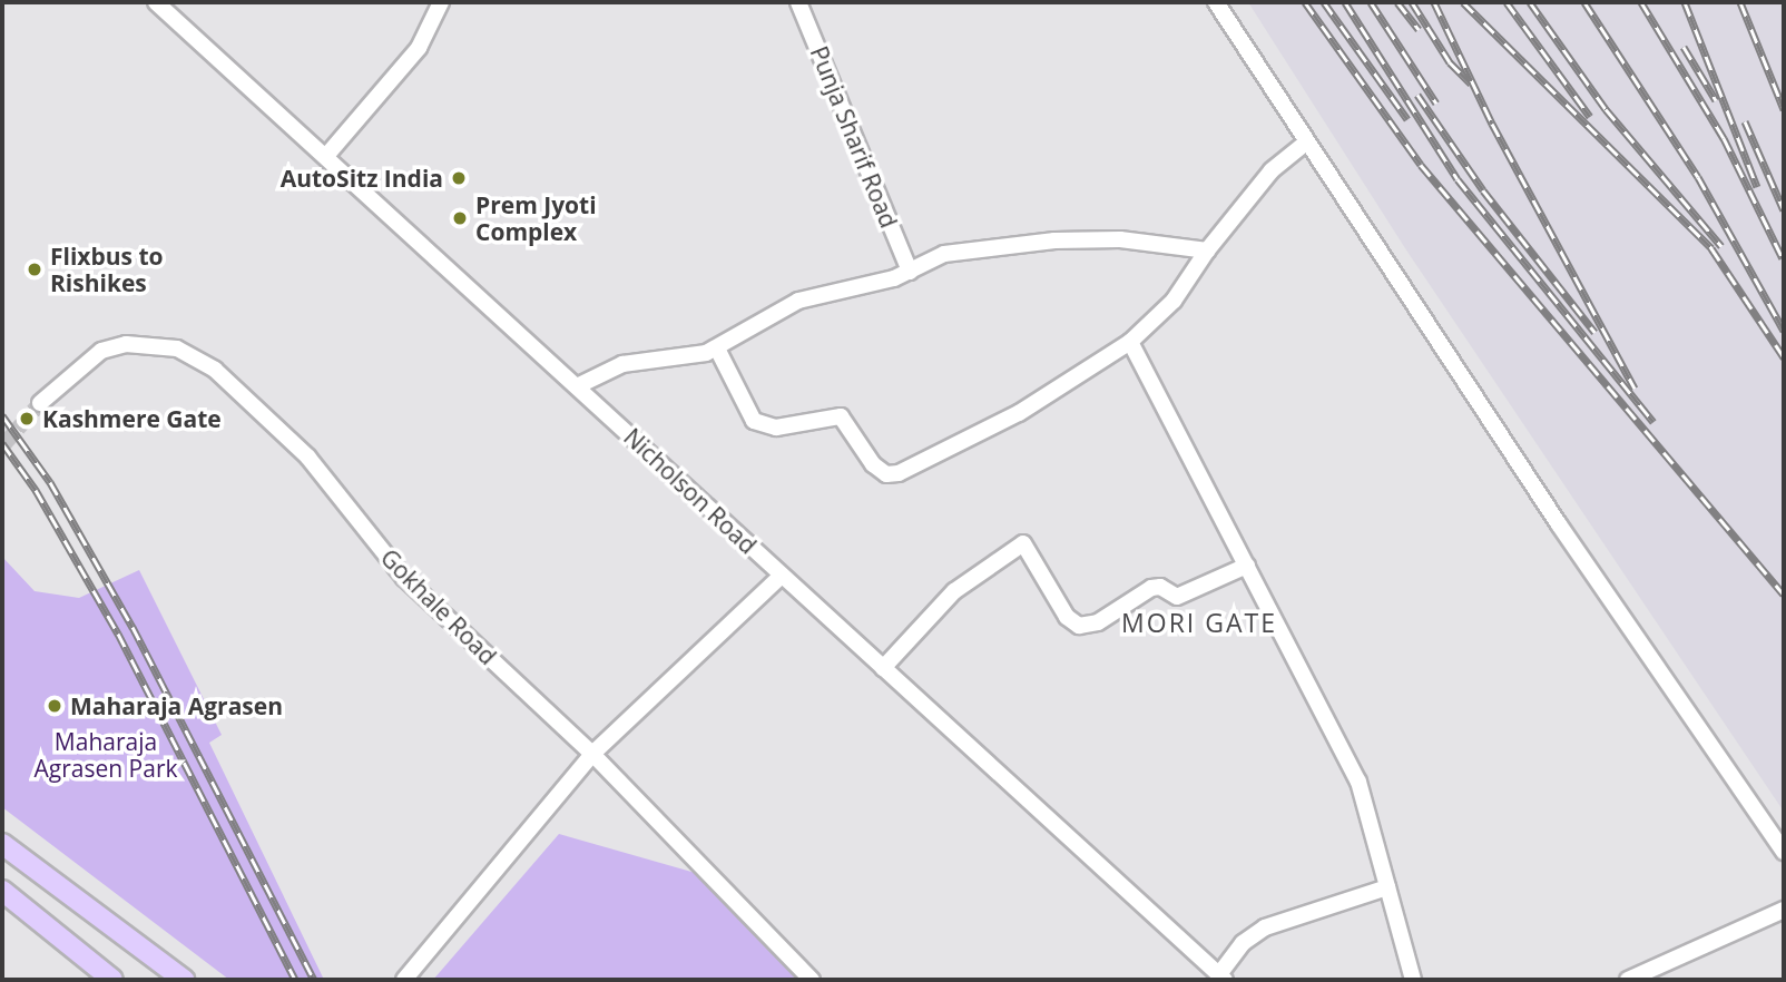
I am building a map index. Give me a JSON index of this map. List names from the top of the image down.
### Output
{
  "streets": {
    "street": ["Punja Sharif Road", "Nicholson Road", "Gokhale Road"]
  },
  "districts": ["MORI GATE"],
  "parks": ["Maharaja Agrasen Park"],
  "places": [
    "AutoSitz India",
    "Prem Jyoti Complex",
    "Flixbus to Rishikes",
    "Kashmere Gate",
    "Maharaja Agrasen"
  ]
}
